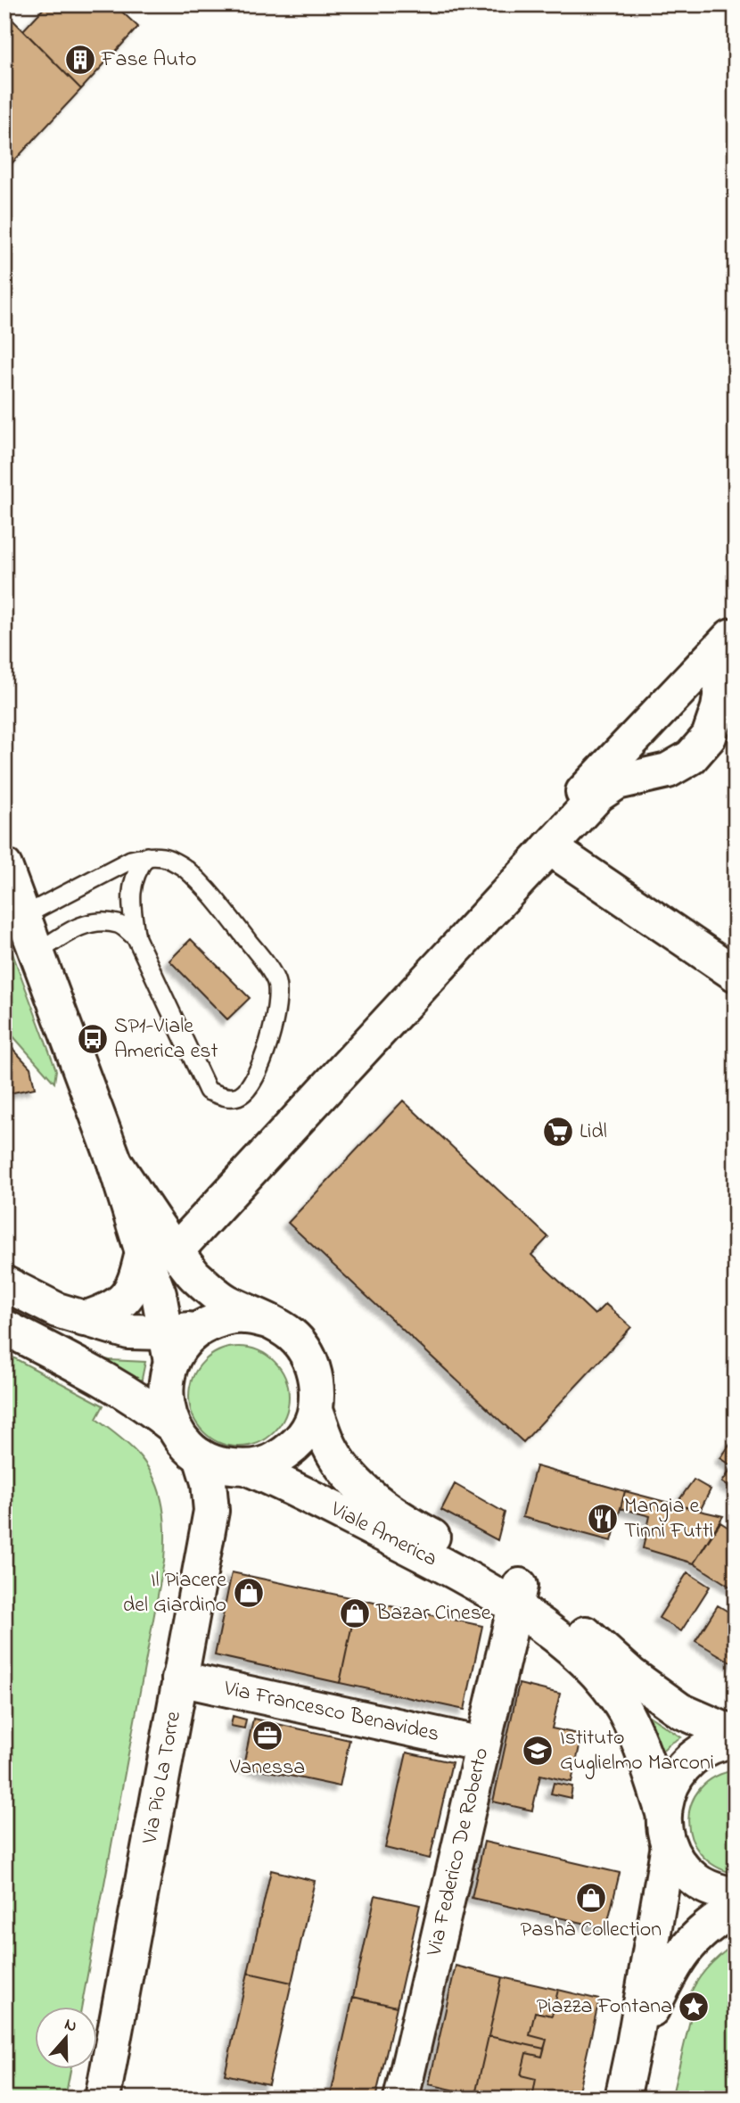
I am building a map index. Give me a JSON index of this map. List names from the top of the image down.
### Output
{
  "streets": {
    "street": [
      "Viale America",
      "Via Francesco Benavides",
      "Via Pio La Torre",
      "Via Federico De Roberto"
    ]
  },
  "crossings": [
    ["Viale America", "Via Pio La Torre"],
    ["Viale America", "Via Federico De Roberto"],
    ["Via Francesco Benavides", "Via Pio La Torre"],
    ["Via Francesco Benavides", "Via Federico De Roberto"]
  ],
  "places": {
    "building": ["Fase Auto"],
    "bus stop": ["SP1-Viale America est"],
    "supermarket": ["Lidl"],
    "restaurant": ["Mangia e Tinni Futti"],
    "shop": ["Il Piacere del Giardino", "Bazar Cinese", "Pashà Collection"],
    "office": ["Vanessa"],
    "school or university": ["Istituto Guglielmo Marconi"],
    "place": ["Piazza Fontana"]
  },
  "north": "top"
}
